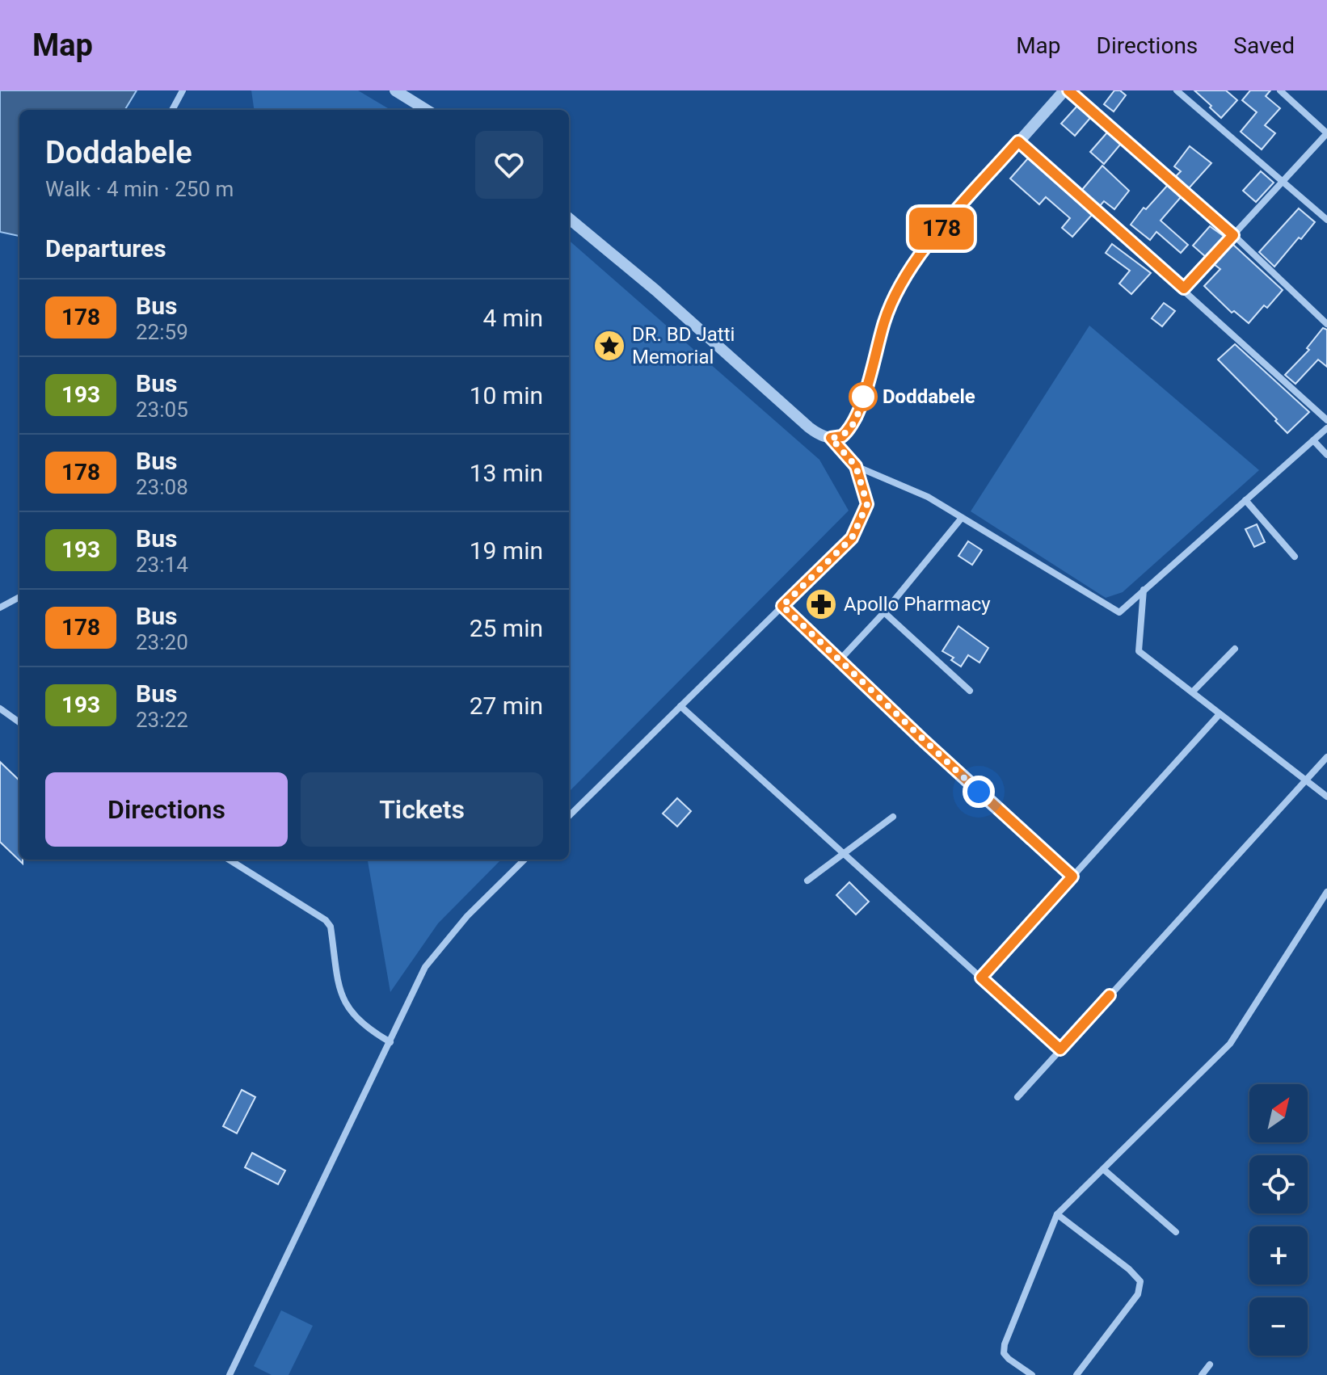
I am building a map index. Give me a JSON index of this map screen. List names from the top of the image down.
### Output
{
  "places": {
    "place": ["DR. BD Jatti Memorial"],
    "other": ["Doddabele"],
    "pharmacy": ["Apollo Pharmacy"]
  },
  "lines": ["bus line 178"],
  "north": "top right",
  "page": {
    "header": "Map",
    "nav": ["Map", "Directions", "Saved"],
    "on_map": "178",
    "heading": [
      ["Doddabele", "Walk · 4 min · 250 m"],
      "Departures"
    ],
    "list": [
      {
        "mark": "178",
        "name": "Bus",
        "note": "22:59",
        "value": "4 min"
      },
      {
        "mark": "193",
        "name": "Bus",
        "note": "23:05",
        "value": "10 min"
      },
      {
        "mark": "178",
        "name": "Bus",
        "note": "23:08",
        "value": "13 min"
      },
      {
        "mark": "193",
        "name": "Bus",
        "note": "23:14",
        "value": "19 min"
      },
      {
        "mark": "178",
        "name": "Bus",
        "note": "23:20",
        "value": "25 min"
      },
      {
        "mark": "193",
        "name": "Bus",
        "note": "23:22",
        "value": "27 min"
      }
    ],
    "buttons": ["Directions", "Tickets"],
    "map_buttons": ["+", "−"]
  }
}
